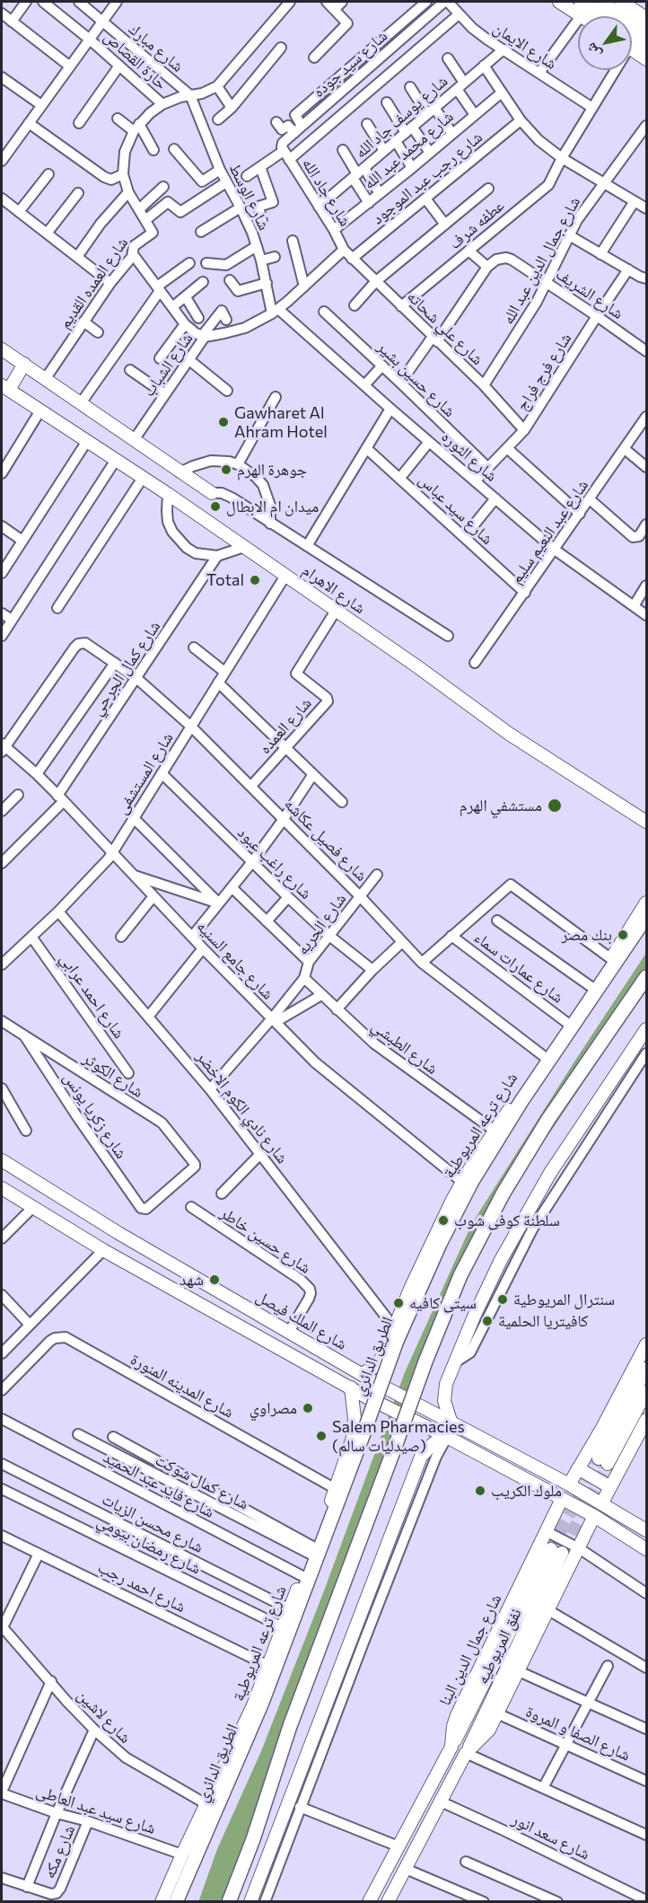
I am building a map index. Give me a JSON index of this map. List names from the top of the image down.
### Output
{
  "streets": {
    "highway": ["الطريق الدائري"],
    "main road": [
      "شارع الاهرام",
      "شارع ترعه المريوطية",
      "شارع الملك فيصل",
      "نفق المريوطيه",
      "شارع جمال الدين البنا"
    ],
    "street": [
      "شارع الايمان",
      "شارع مبارك",
      "حارة القصاص",
      "شارع سيد جوده",
      "شارع يوسف جاد الله",
      "شارع محمد عبد الله",
      "شارع رجب عبد الموجود",
      "شارع جاد الله",
      "شارع الوسط",
      "عطفه شرف",
      "شارع جمال الدين عبد الله",
      "شارع العمده القديم",
      "شارع الشريف",
      "شارع علي شحاته",
      "شارع الشباب",
      "شارع فرج فراج",
      "شارع حسين بشير",
      "شارع الثوره",
      "شارع سيد عباس",
      "شارع عبد النعيم سليم",
      "شارع كمال الجرحي",
      "شارع العمده",
      "شارع المستشفى",
      "شارع فصيل عكاشه",
      "شارع راغب عبود",
      "شارع الحريه",
      "شارع جامع السنيه",
      "شارع عمارات سماء",
      "شارع احمد عرابي",
      "شارع الطبشي",
      "شارع الكوثر",
      "شارع نادي الكوم الاخضر",
      "شارع زكريا يونس",
      "شارع حسين خاطر",
      "شارع المدينه المنورة",
      "شارع كمال شوكت",
      "شارع فايد عبد الحميد",
      "شارع محسن الزيات",
      "شارع رمضان بيومي",
      "شارع احمد رجب",
      "شارع لاشين",
      "شارع الصفا و المروة",
      "شارع سيد عبد العاطى",
      "شارع سعد انور",
      "شارع مكه"
    ]
  },
  "crossings": [
    ["شارع الايمان", "شارع سيد جوده"],
    ["شارع الايمان", "شارع يوسف جاد الله"],
    ["شارع الايمان", "عطفه شرف"],
    ["شارع مبارك", "شارع الوسط"],
    ["شارع سيد جوده", "شارع جاد الله"],
    ["شارع يوسف جاد الله", "شارع جاد الله"],
    ["شارع محمد عبد الله", "شارع جاد الله"],
    ["شارع رجب عبد الموجود", "شارع علي شحاته"],
    ["شارع جاد الله", "شارع علي شحاته"],
    ["شارع جاد الله", "شارع الشباب"],
    ["شارع الوسط", "شارع الشباب"],
    ["شارع الوسط", "شارع الثوره"],
    ["عطفه شرف", "شارع علي شحاته"],
    ["شارع جمال الدين عبد الله", "شارع الشريف"],
    ["شارع جمال الدين عبد الله", "شارع علي شحاته"],
    ["شارع الشريف", "شارع فرج فراج"],
    ["شارع علي شحاته", "شارع الشباب"],
    ["شارع علي شحاته", "شارع فرج فراج"],
    ["شارع الشباب", "شارع الثوره"],
    ["شارع فرج فراج", "شارع حسين بشير"],
    ["شارع فرج فراج", "شارع الثوره"],
    ["شارع الثوره", "شارع عبد النعيم سليم"],
    ["شارع سيد عباس", "شارع عبد النعيم سليم"],
    ["شارع الاهرام", "شارع العمده"],
    ["شارع الاهرام", "شارع المستشفى"],
    ["شارع كمال الجرحي", "شارع فصيل عكاشه"],
    ["شارع كمال الجرحي", "شارع جامع السنيه"],
    ["شارع العمده", "شارع فصيل عكاشه"],
    ["شارع المستشفى", "شارع فصيل عكاشه"],
    ["شارع المستشفى", "شارع راغب عبود"],
    ["شارع المستشفى", "شارع جامع السنيه"],
    ["شارع المستشفى", "شارع احمد عرابي"],
    ["شارع المستشفى", "شارع نادي الكوم الاخضر"],
    ["شارع فصيل عكاشه", "شارع الحريه"],
    ["شارع فصيل عكاشه", "شارع جامع السنيه"],
    ["شارع فصيل عكاشه", "شارع ترعه المريوطية"],
    ["شارع راغب عبود", "شارع الحريه"],
    ["شارع الحريه", "شارع جامع السنيه"],
    ["شارع الحريه", "شارع الطبشي"],
    ["شارع الحريه", "شارع نادي الكوم الاخضر"],
    ["شارع جامع السنيه", "شارع ترعه المريوطية"],
    ["شارع عمارات سماء", "شارع ترعه المريوطية"],
    ["شارع الطبشي", "شارع ترعه المريوطية"],
    ["شارع الكوثر", "شارع زكريا يونس"],
    ["شارع نادي الكوم الاخضر", "شارع ترعه المريوطية"],
    ["شارع ترعه المريوطية", "شارع الملك فيصل"],
    ["شارع ترعه المريوطية", "شارع المدينه المنورة"],
    ["شارع ترعه المريوطية", "شارع كمال شوكت"],
    ["شارع ترعه المريوطية", "شارع فايد عبد الحميد"],
    ["شارع ترعه المريوطية", "شارع محسن الزيات"],
    ["شارع ترعه المريوطية", "شارع رمضان بيومي"],
    ["شارع ترعه المريوطية", "شارع احمد رجب"],
    ["شارع ترعه المريوطية", "شارع لاشين"],
    ["شارع ترعه المريوطية", "شارع سيد عبد العاطى"],
    ["شارع حسين خاطر", "شارع الملك فيصل"],
    ["نفق المريوطيه", "شارع جمال الدين البنا"],
    ["شارع سيد عبد العاطى", "شارع مكه"]
  ],
  "places": [
    "Gawharet Al Ahram Hotel",
    "جوهرة الهرم",
    "ميدان ام الابطال",
    "Total",
    "مستشفي الهرم",
    "بنك مصر",
    "سلطنة كوفى شوب",
    "شهد",
    "سنترال المريوطية",
    "سيتى كافيه",
    "كافيتريا الحلمية",
    "مصراوي",
    "Salem Pharmacies (صيدليات سالم)",
    "ملوك الكريب"
  ],
  "north": "bottom left"
}
